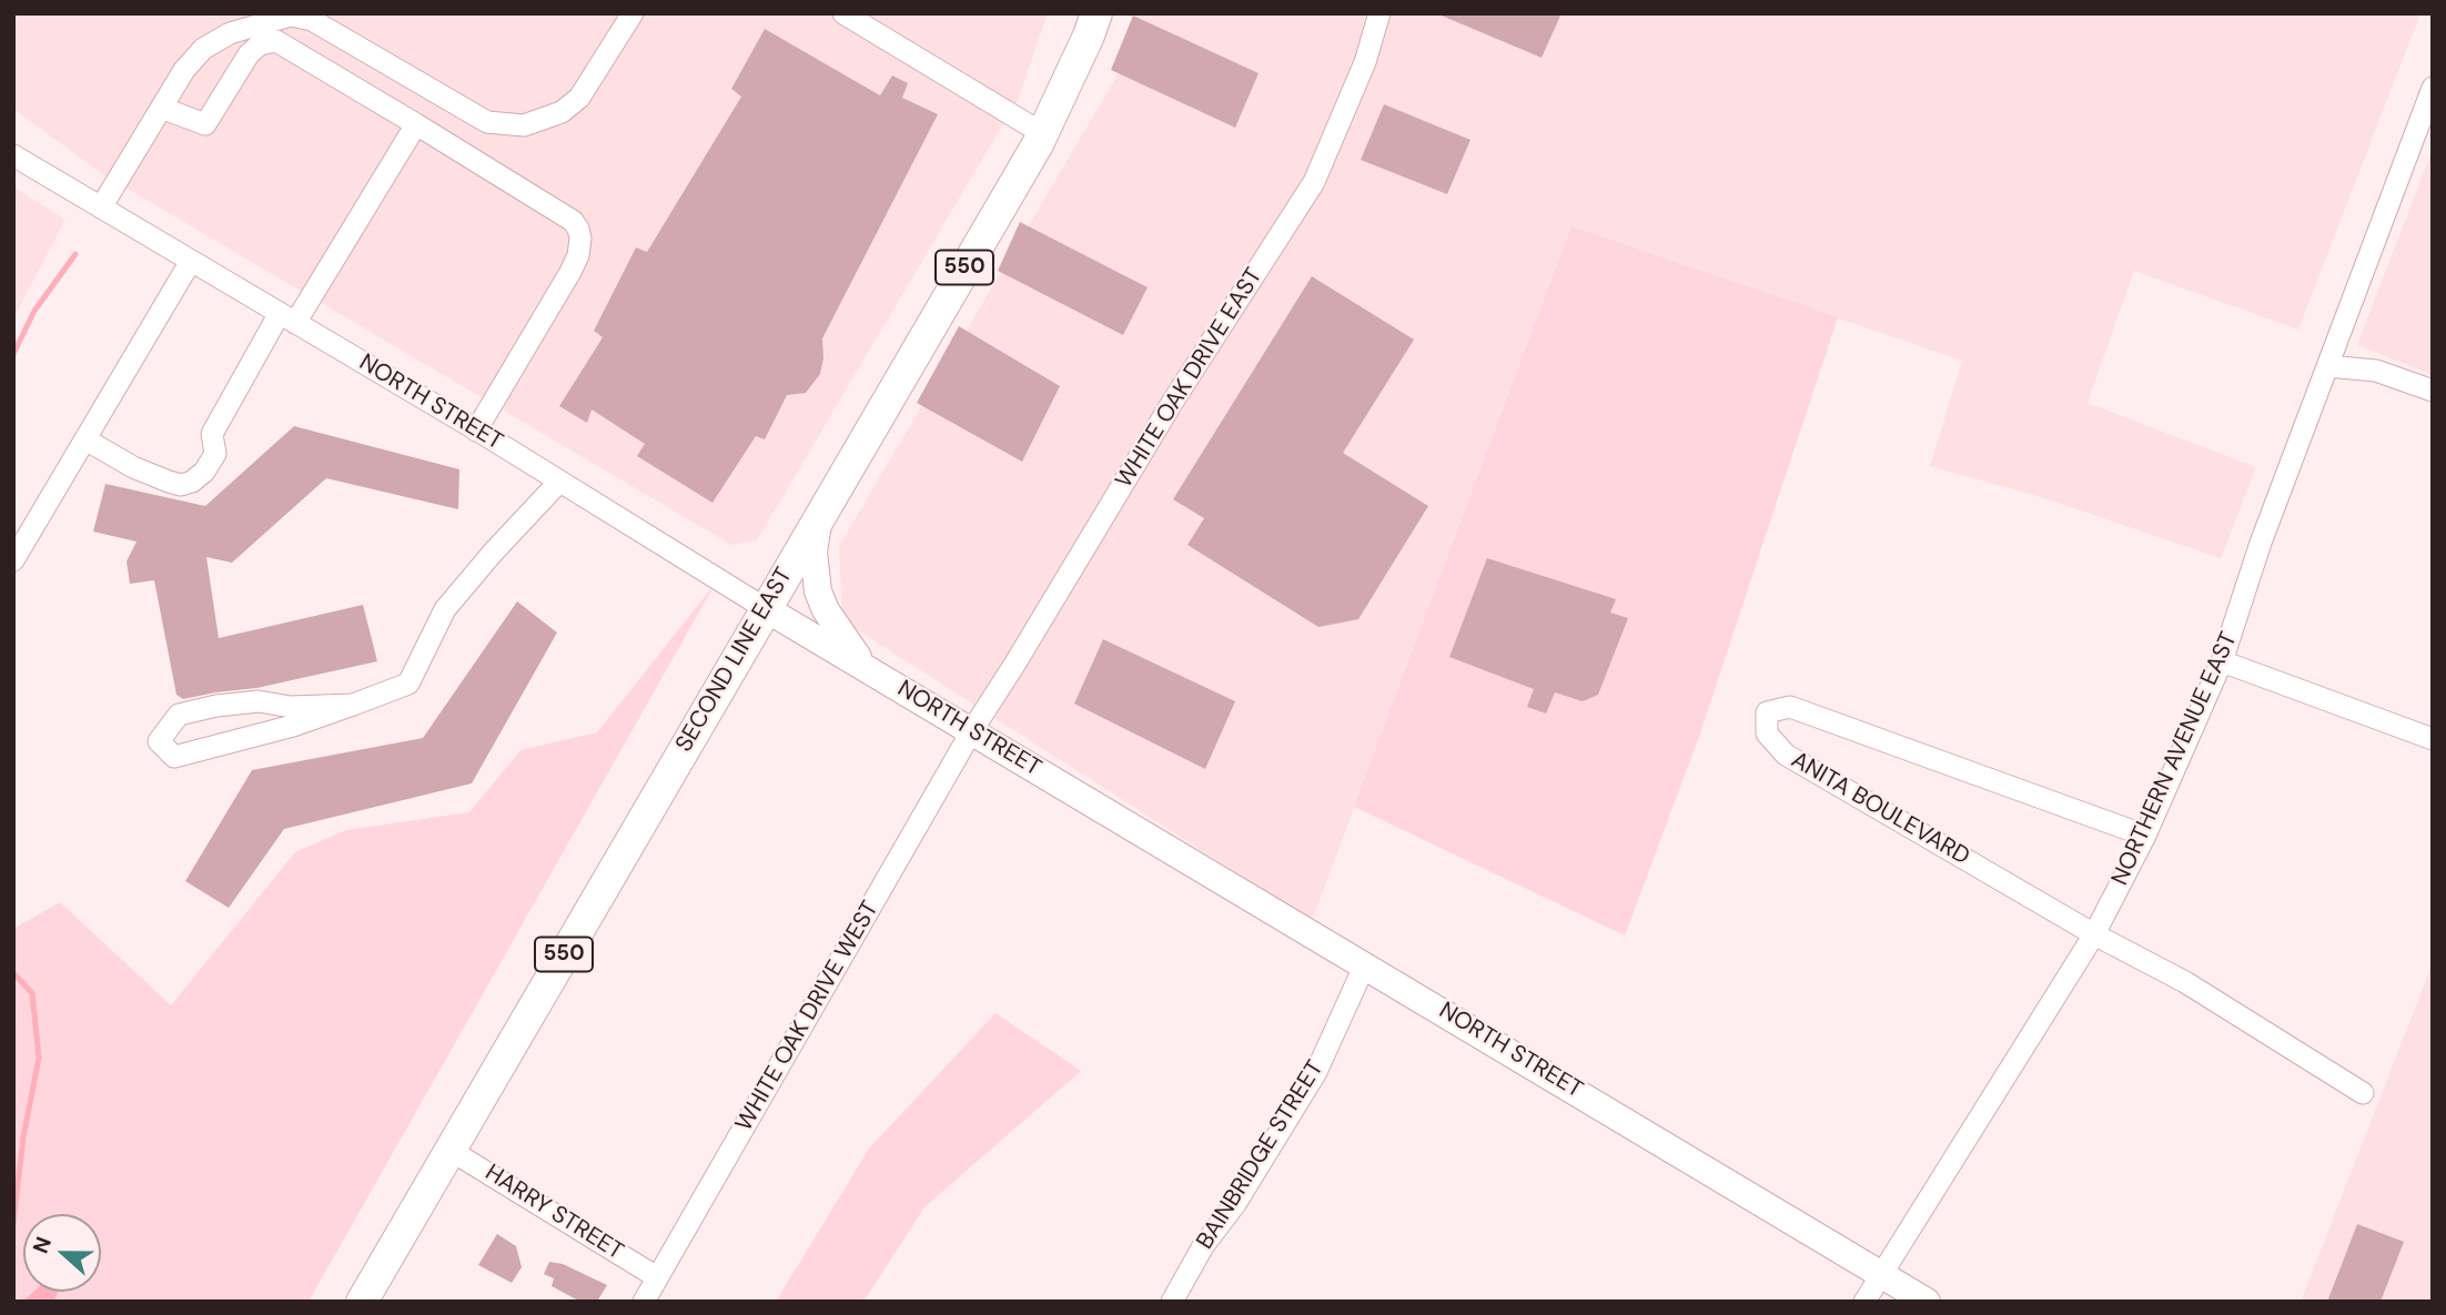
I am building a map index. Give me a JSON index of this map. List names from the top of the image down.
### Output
{
  "streets": {
    "highway": ["550", "SECOND LINE EAST"],
    "main road": ["NORTH STREET"],
    "street": [
      "WHITE OAK DRIVE EAST",
      "NORTHERN AVENUE EAST",
      "ANITA BOULEVARD",
      "WHITE OAK DRIVE WEST",
      "BAINBRIDGE STREET",
      "HARRY STREET"
    ]
  },
  "crossings": [
    ["WHITE OAK DRIVE EAST", "NORTH STREET"],
    ["WHITE OAK DRIVE EAST", "WHITE OAK DRIVE WEST"],
    ["NORTH STREET", "SECOND LINE EAST"],
    ["NORTH STREET", "NORTHERN AVENUE EAST"],
    ["NORTH STREET", "WHITE OAK DRIVE WEST"],
    ["NORTH STREET", "BAINBRIDGE STREET"],
    ["SECOND LINE EAST", "HARRY STREET"],
    ["NORTHERN AVENUE EAST", "ANITA BOULEVARD"],
    ["WHITE OAK DRIVE WEST", "HARRY STREET"]
  ],
  "north": "left"
}
